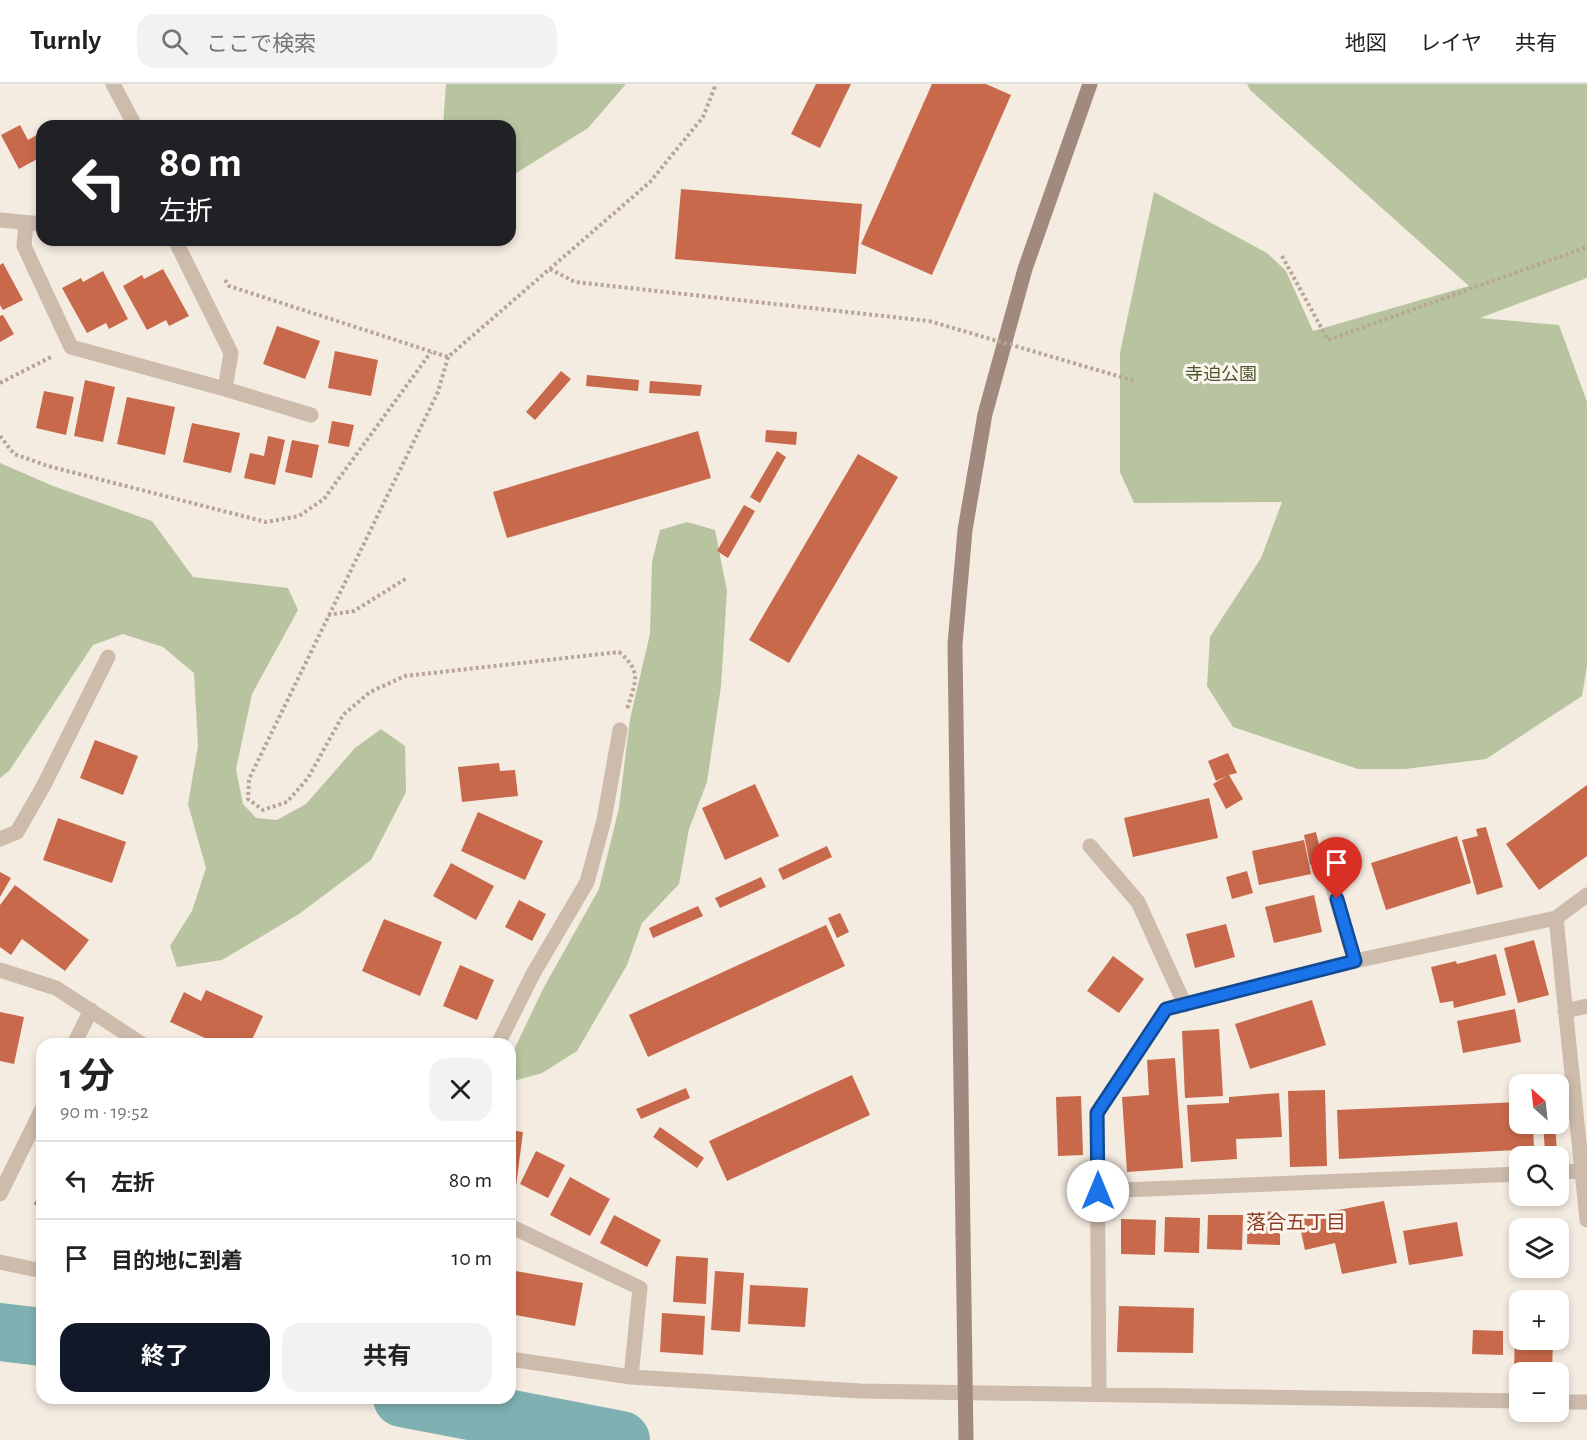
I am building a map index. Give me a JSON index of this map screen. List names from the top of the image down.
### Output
{
  "districts": ["落合五丁目"],
  "parks": ["寺迫公園"],
  "north": "top left",
  "page": {
    "header": "Turnly",
    "search": "ここで検索",
    "nav": ["地図", "レイヤ", "共有"],
    "turn": ["80 m", "左折"],
    "heading": ["1 分", "90 m · 19:52"],
    "map_buttons": ["+", "−"],
    "list": [
      {
        "name": "左折",
        "value": "80 m"
      },
      {
        "name": "目的地に到着",
        "value": "10 m"
      }
    ],
    "buttons": ["終了", "共有"]
  }
}
